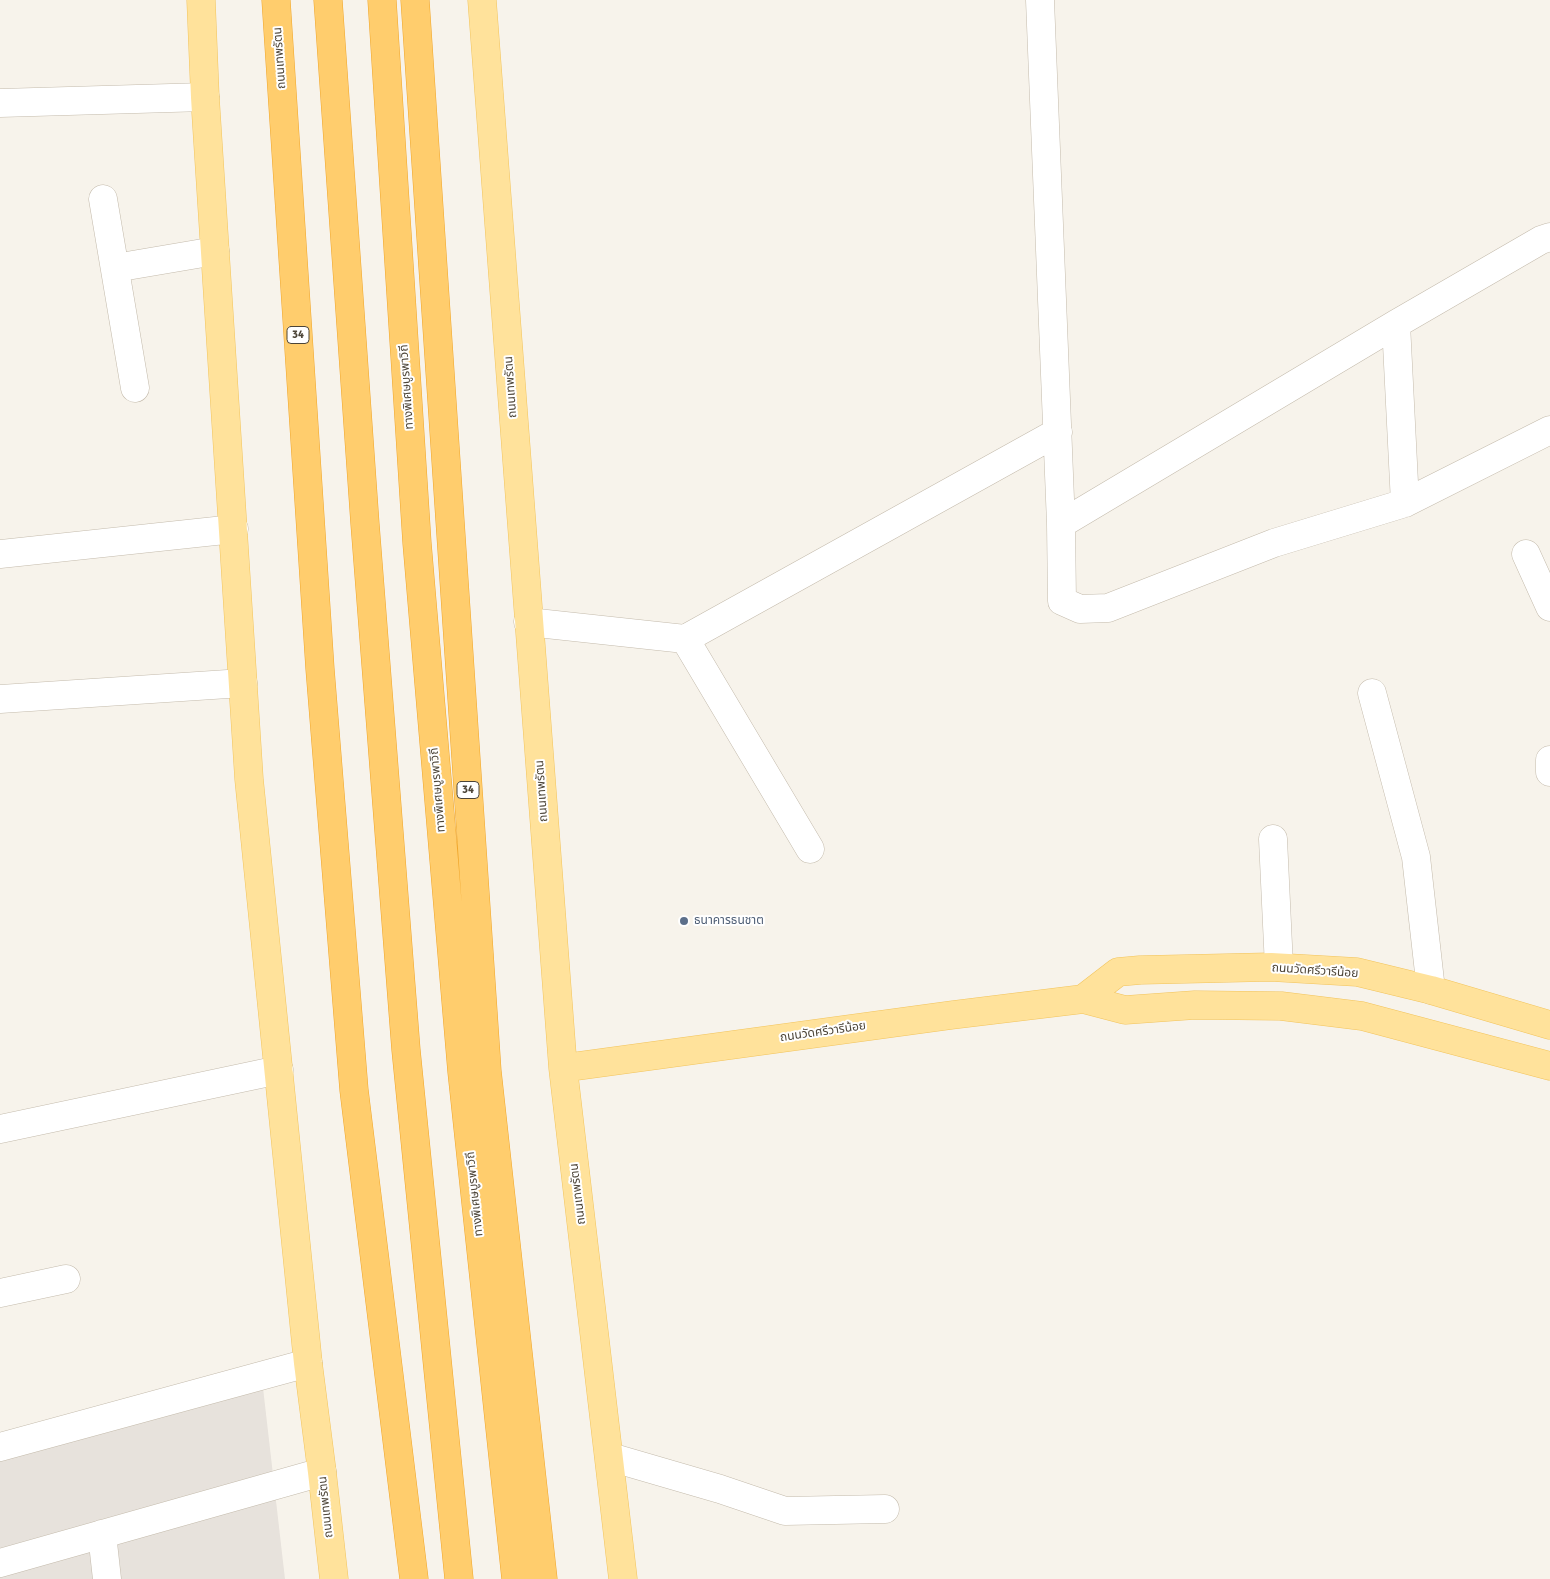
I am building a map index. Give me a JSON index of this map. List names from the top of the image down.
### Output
{
  "streets": {
    "highway": ["ถนนเทพรัตน", "34", "ทางพิเศษบูรพาวิถี"],
    "main road": ["ถนนวัดศรีวารีน้อย"]
  },
  "crossings": [
    ["ถนนเทพรัตน", "ถนนวัดศรีวารีน้อย"]
  ],
  "places": ["ธนาคารธนชาต"]
}
